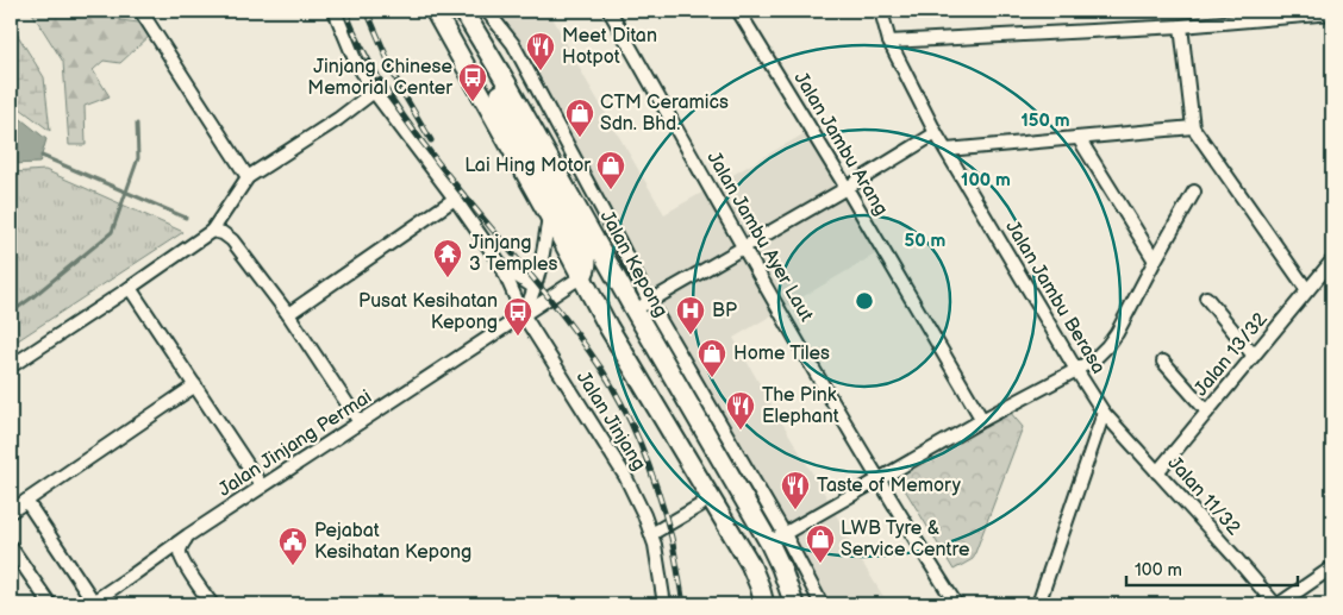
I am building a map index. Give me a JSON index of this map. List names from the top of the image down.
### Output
{
  "streets": {
    "main road": ["Jalan Kepong"],
    "street": [
      "Jalan Jambu Arang",
      "Jalan Jambu Ayer Laut",
      "Jalan Jambu Berasa",
      "Jalan 13/32",
      "Jalan Jinjang",
      "Jalan Jinjang Permai",
      "Jalan 11/32"
    ]
  },
  "crossings": [
    ["Jalan Jambu Berasa", "Jalan 11/32"],
    ["Jalan 13/32", "Jalan 11/32"],
    ["Jalan Jinjang", "Jalan Jinjang Permai"]
  ],
  "places": {
    "restaurant": ["Meet Ditan Hotpot", "The Pink Elephant", "Taste of Memory"],
    "bus stop": ["Jinjang Chinese Memorial Center", "Pusat Kesihatan Kepong"],
    "shop": [
      "CTM Ceramics Sdn. Bhd.",
      "Lai Hing Motor",
      "Home Tiles",
      "LWB Tyre & Service Centre"
    ],
    "temple": ["Jinjang 3 Temples"],
    "hospital": ["BP"],
    "public building": ["Pejabat Kesihatan Kepong"]
  },
  "scale_bar": "100 m",
  "rings": ["150 m", "100 m", "50 m"]
}
